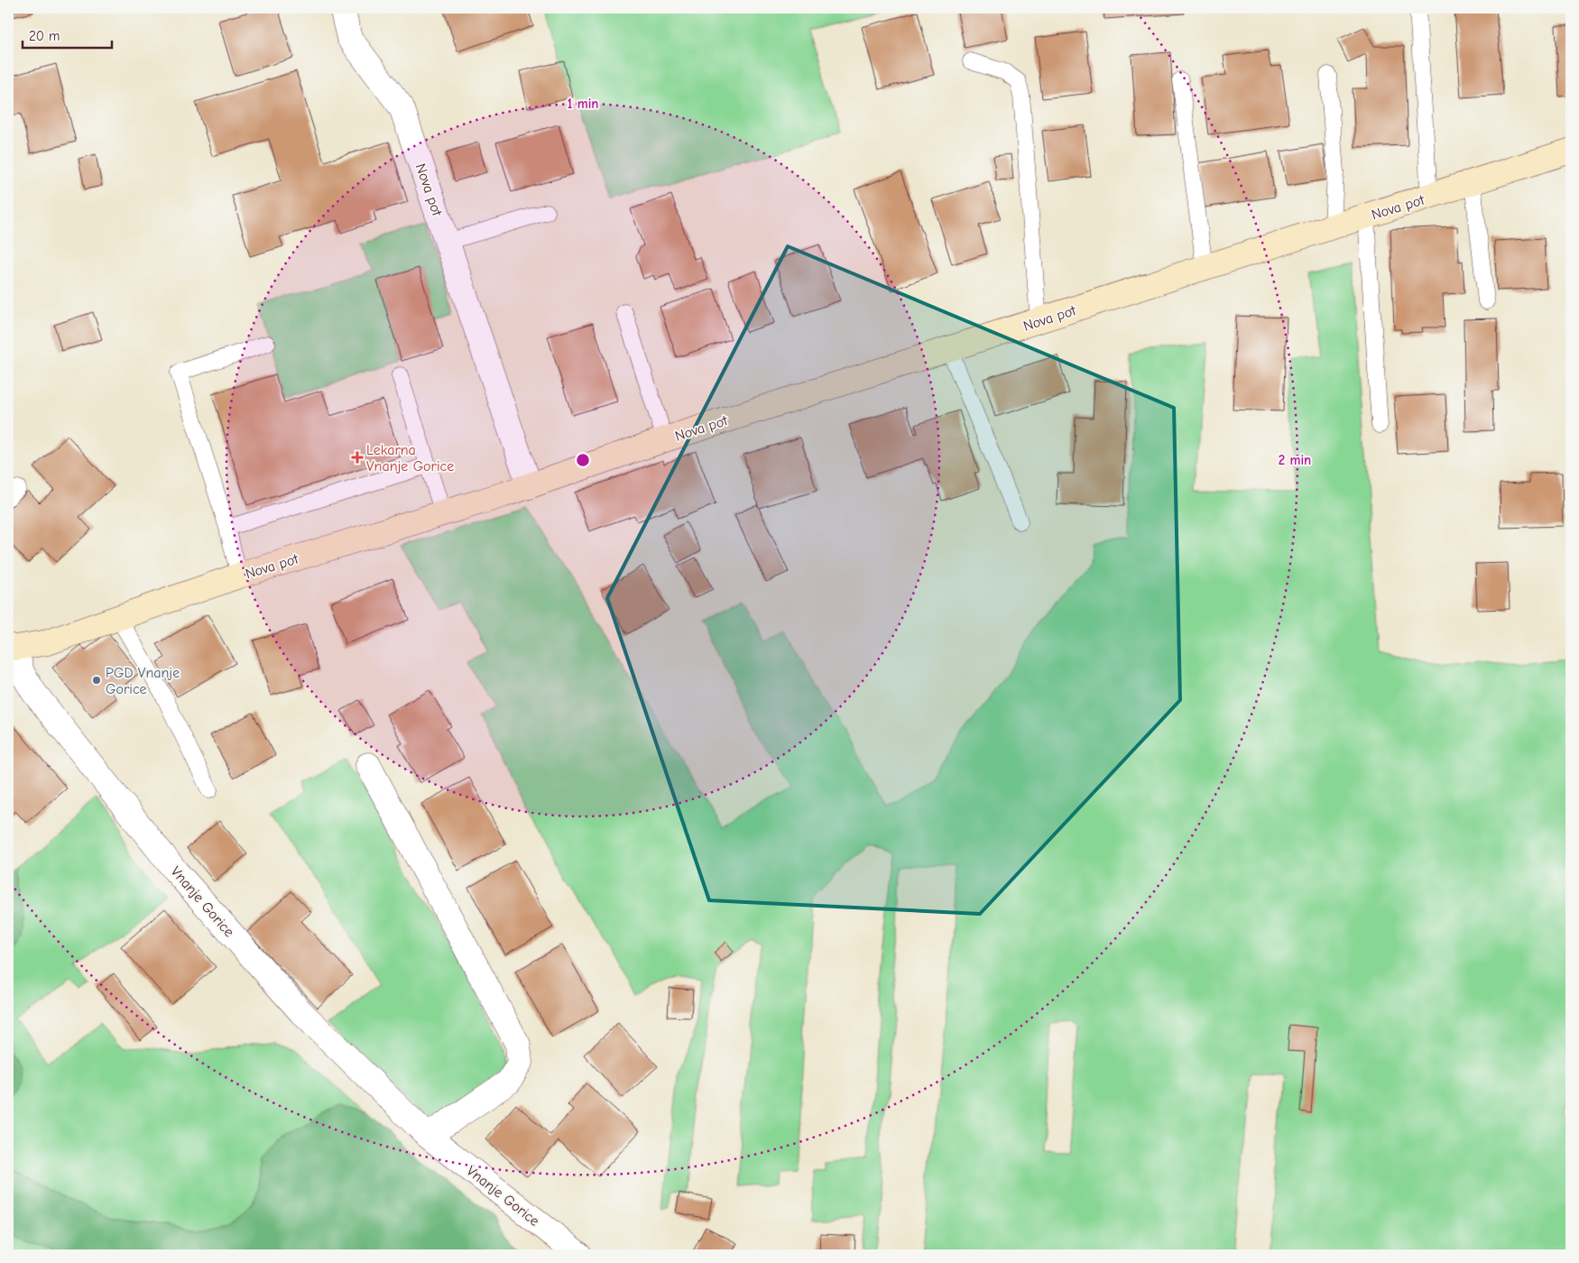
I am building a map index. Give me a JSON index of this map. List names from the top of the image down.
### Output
{
  "streets": {
    "street": ["Nova pot", "Vnanje Gorice"]
  },
  "crossings": [
    ["Nova pot", "Vnanje Gorice"]
  ],
  "places": {
    "health": ["Lekarna Vnanje Gorice"],
    "other": ["PGD Vnanje Gorice"]
  },
  "scale_bar": "20 m",
  "rings": ["1 min", "2 min"]
}
